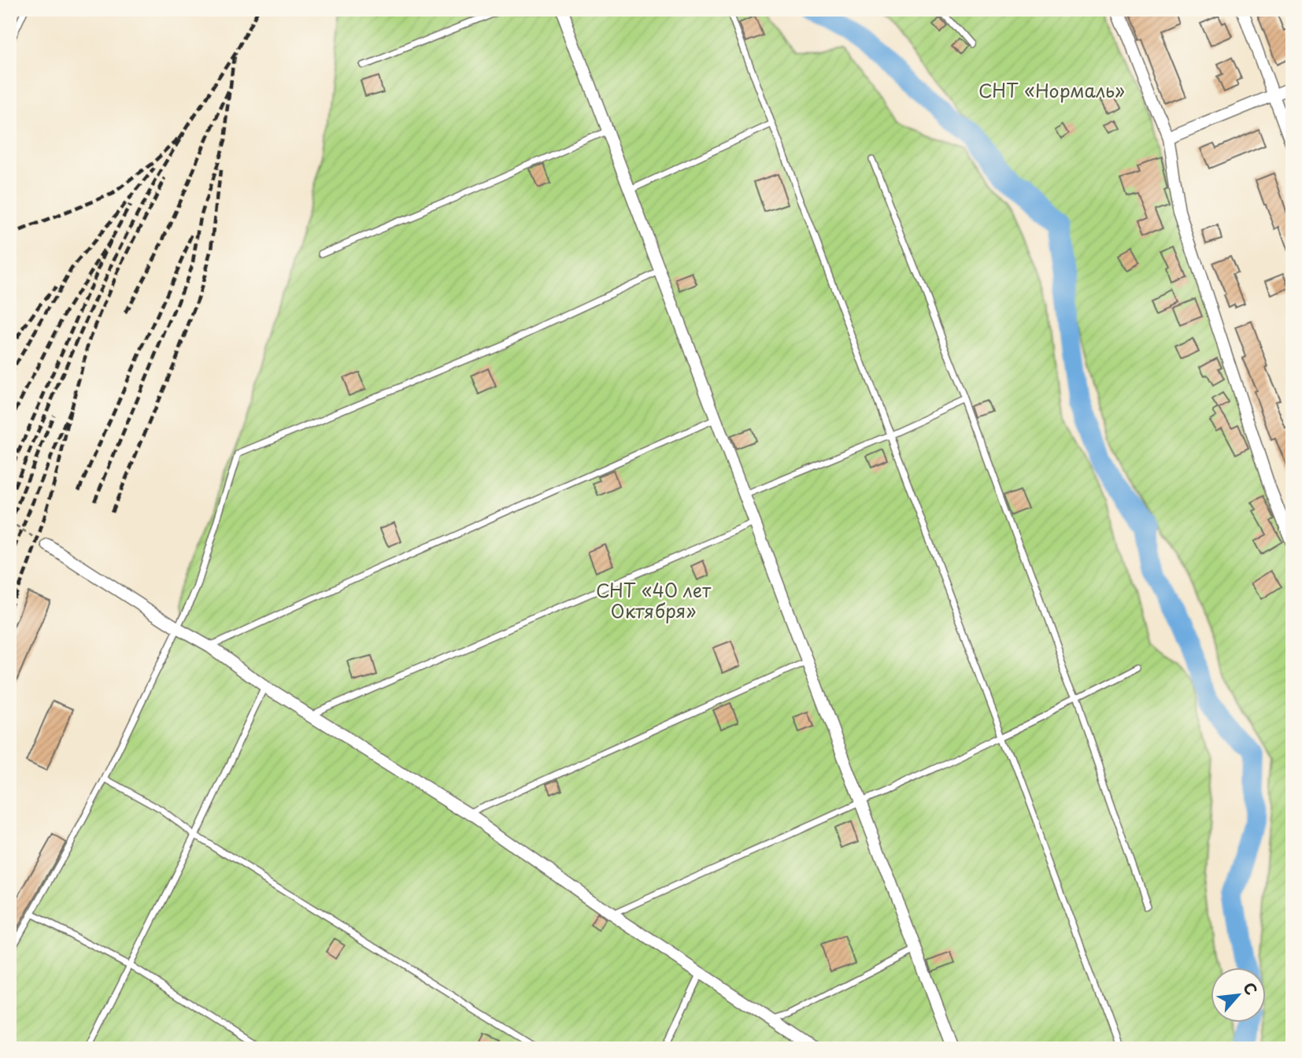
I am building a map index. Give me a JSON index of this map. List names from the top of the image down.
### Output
{
  "parks": ["СНТ «Нормаль»", "СНТ «40 лет Октября»"],
  "north": "top right"
}
